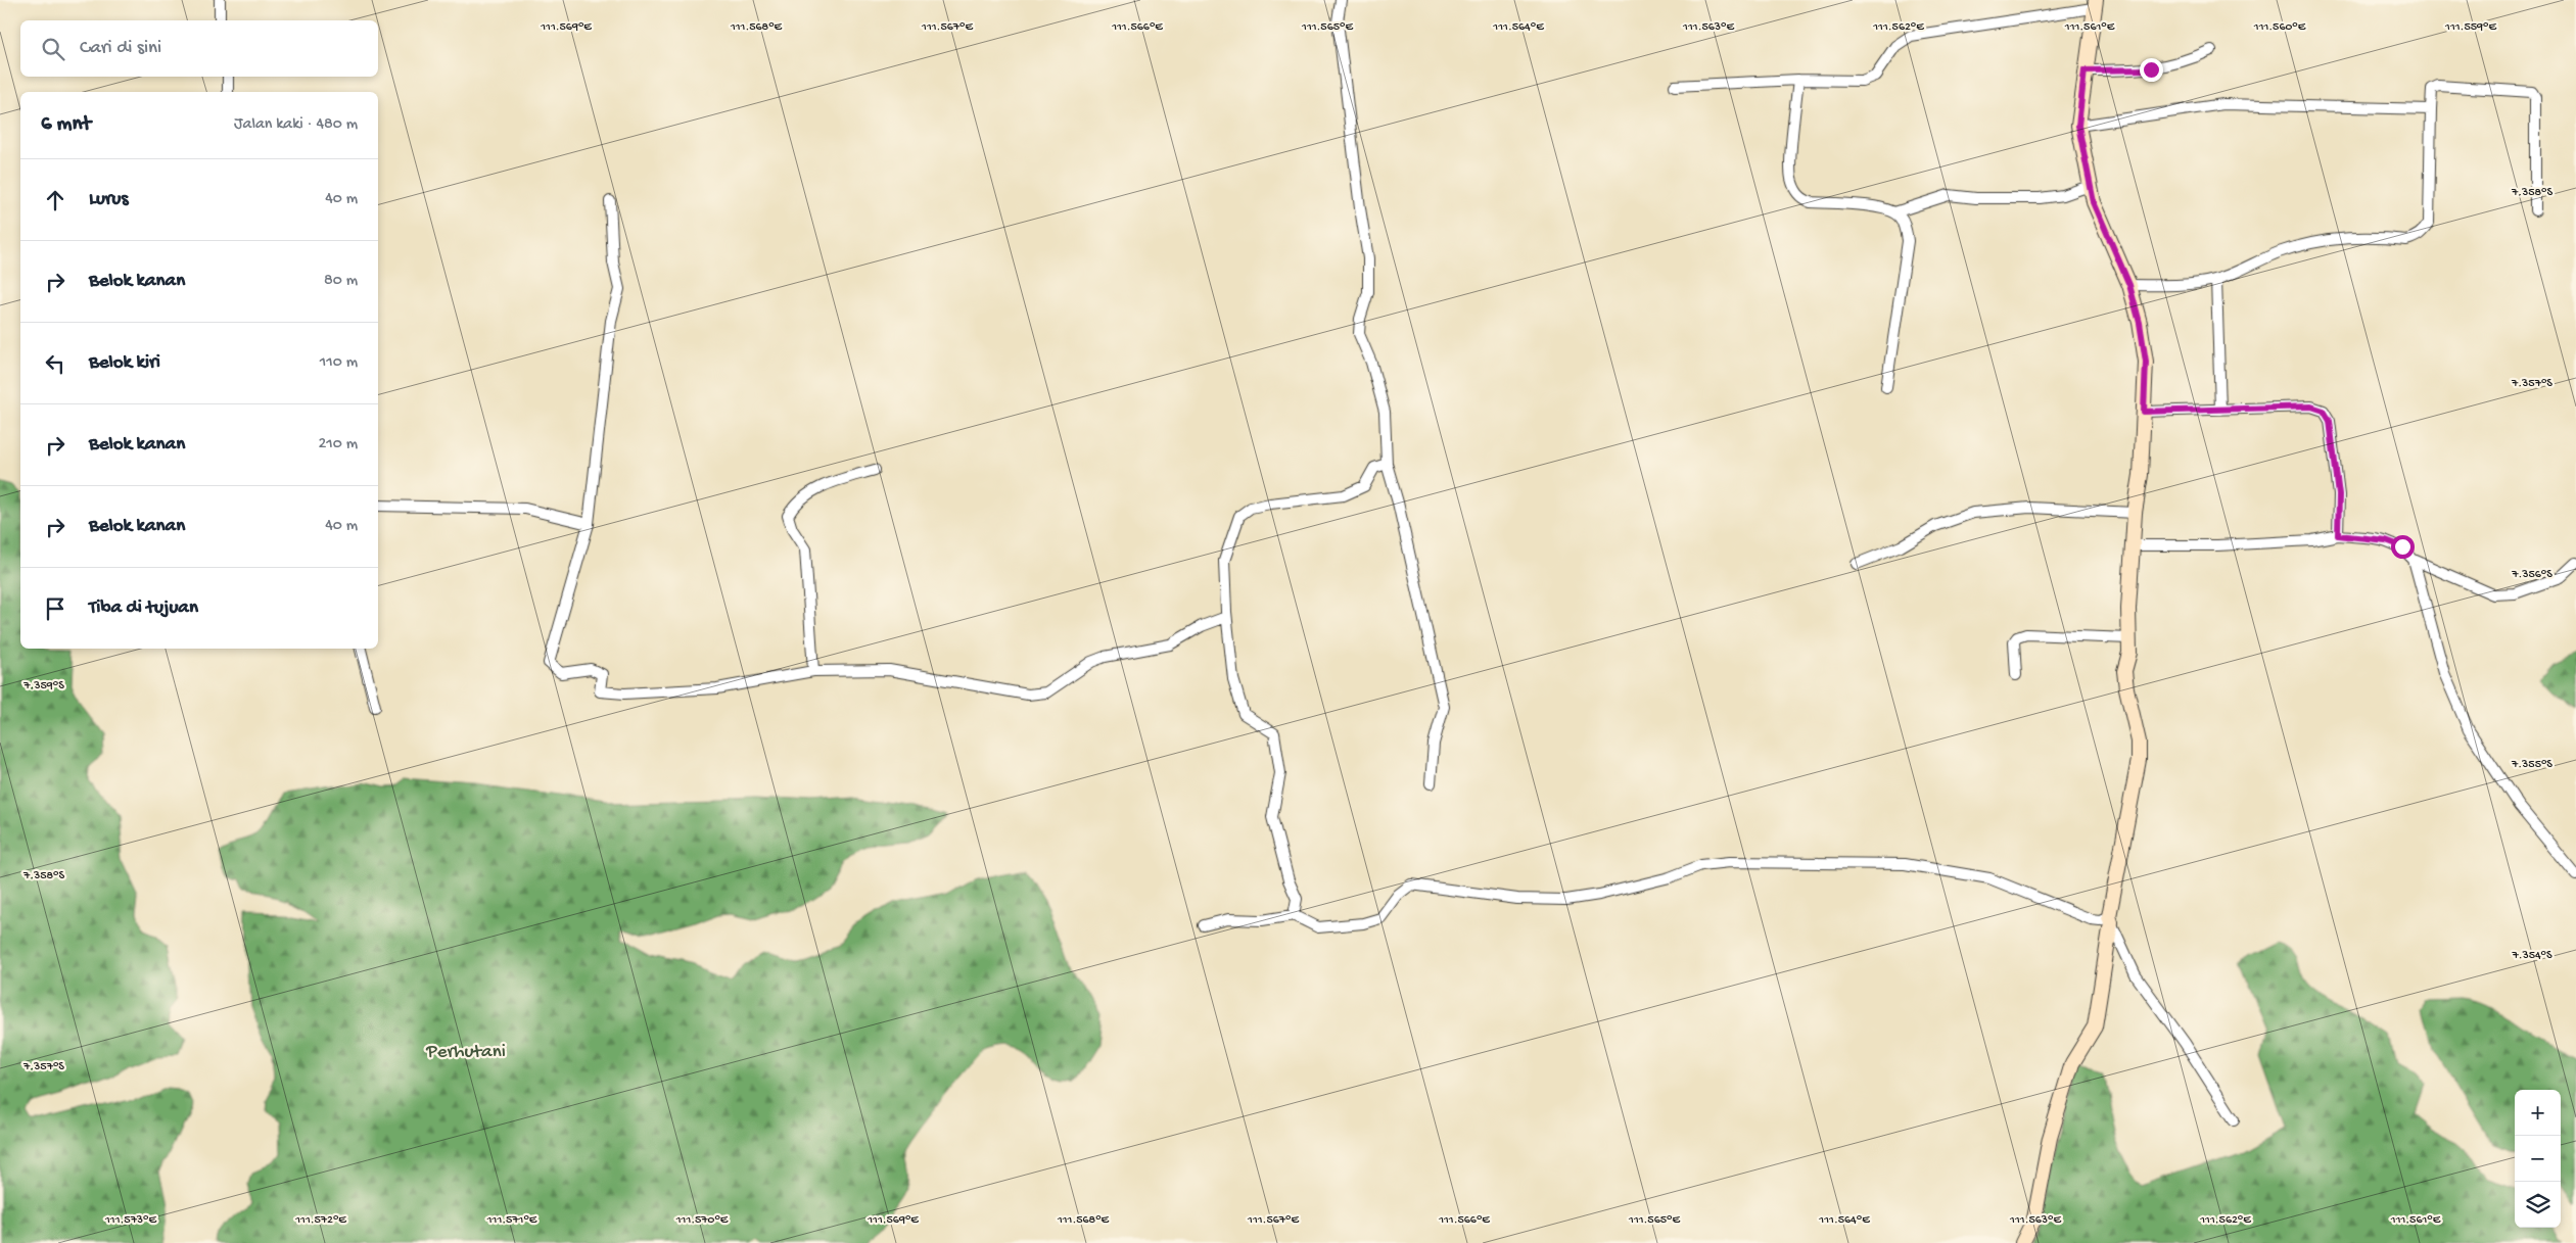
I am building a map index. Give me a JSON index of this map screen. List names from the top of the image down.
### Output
{
  "parks": ["Perhutani"],
  "page": {
    "search": "Cari di sini",
    "heading": ["6 mnt", "Jalan kaki · 480 m"],
    "list": [
      ["Lurus", "40 m"],
      ["Belok kanan", "80 m"],
      ["Belok kiri", "110 m"],
      ["Belok kanan", "210 m"],
      ["Belok kanan", "40 m"],
      "Tiba di tujuan"
    ],
    "map_buttons": ["+", "−"]
  },
  "coordinates": [
    "111.569°E",
    "111.568°E",
    "111.567°E",
    "111.566°E",
    "111.565°E",
    "111.564°E",
    "111.563°E",
    "111.562°E",
    "111.561°E",
    "111.560°E",
    "111.559°E",
    "7.358°S",
    "7.357°S",
    "7.356°S",
    "7.359°S",
    "7.355°S",
    "7.354°S",
    "111.573°E",
    "111.572°E",
    "111.571°E",
    "111.570°E"
  ]
}
